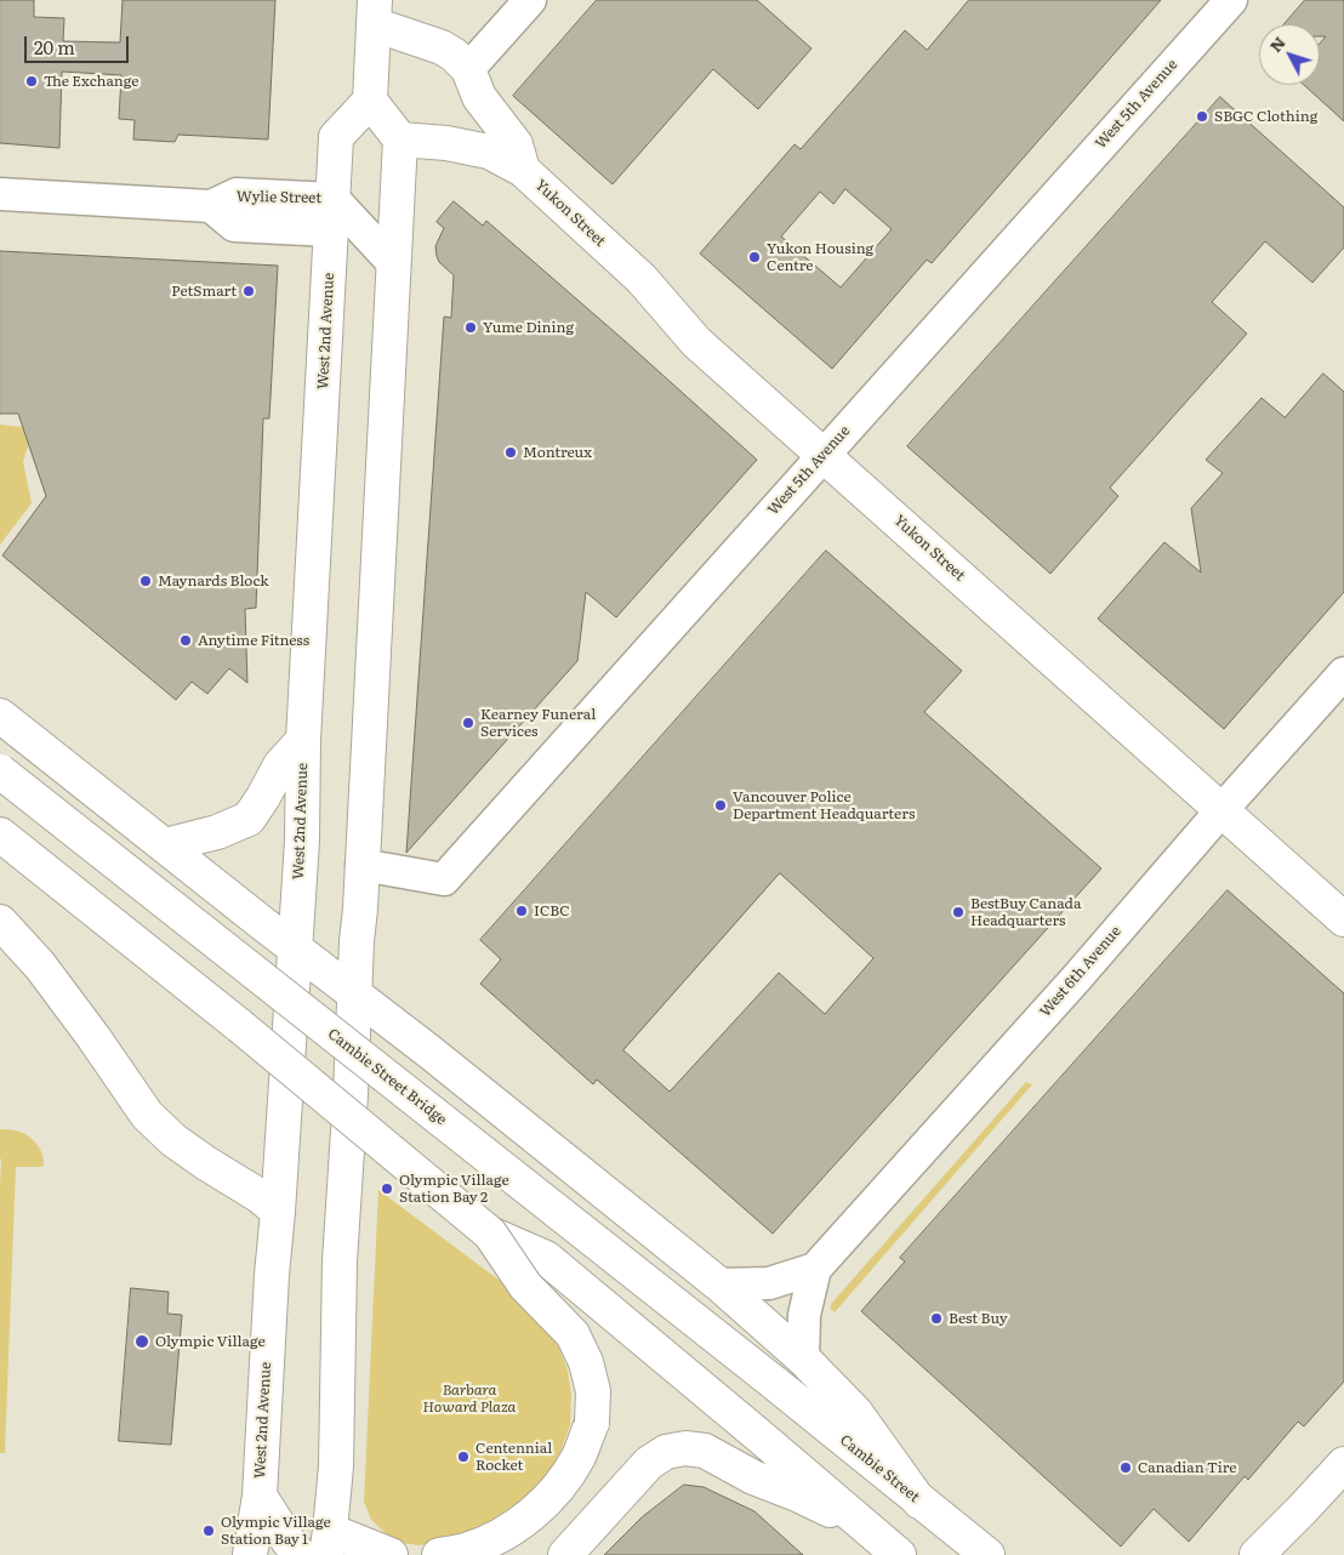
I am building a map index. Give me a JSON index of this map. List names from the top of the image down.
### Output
{
  "streets": {
    "main road": [
      "Yukon Street",
      "West 2nd Avenue",
      "Cambie Street Bridge",
      "Cambie Street"
    ],
    "street": ["West 5th Avenue", "Wylie Street", "West 6th Avenue"]
  },
  "crossings": [
    ["West 5th Avenue", "Yukon Street"],
    ["Wylie Street", "West 2nd Avenue"],
    ["Yukon Street", "West 6th Avenue"],
    ["Cambie Street Bridge", "Cambie Street"]
  ],
  "parks": ["Barbara Howard Plaza"],
  "places": [
    "The Exchange",
    "SBGC Clothing",
    "Yukon Housing Centre",
    "PetSmart",
    "Yume Dining",
    "Montreux",
    "Maynards Block",
    "Anytime Fitness",
    "Kearney Funeral Services",
    "Vancouver Police Department Headquarters",
    "ICBC",
    "BestBuy Canada Headquarters",
    "Olympic Village Station Bay 2",
    "Best Buy",
    "Olympic Village",
    "Centennial Rocket",
    "Canadian Tire",
    "Olympic Village Station Bay 1"
  ],
  "scale_bar": "20 m",
  "north": "top left"
}
